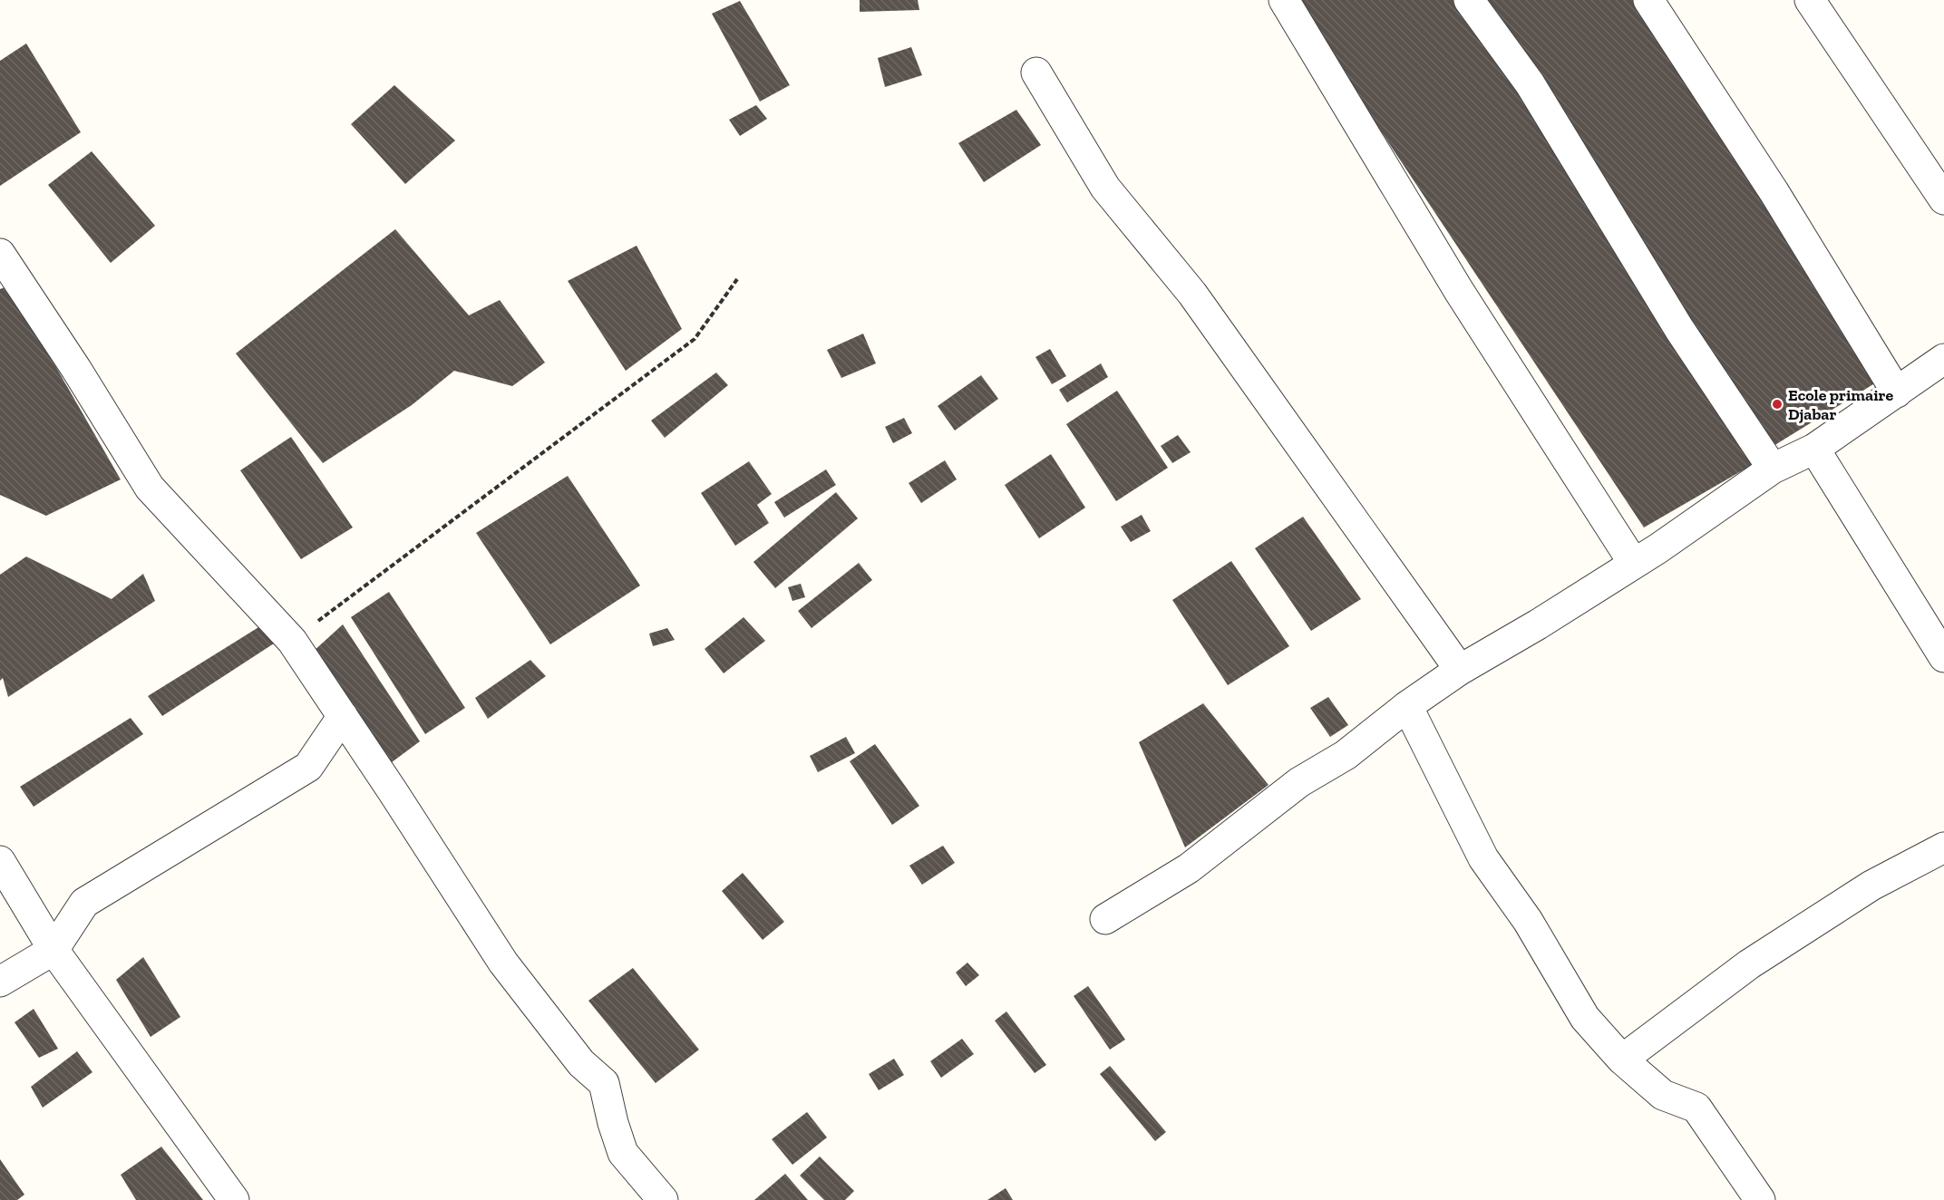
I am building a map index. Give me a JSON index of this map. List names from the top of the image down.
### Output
{
  "places": ["Ecole primaire Djabar"]
}
